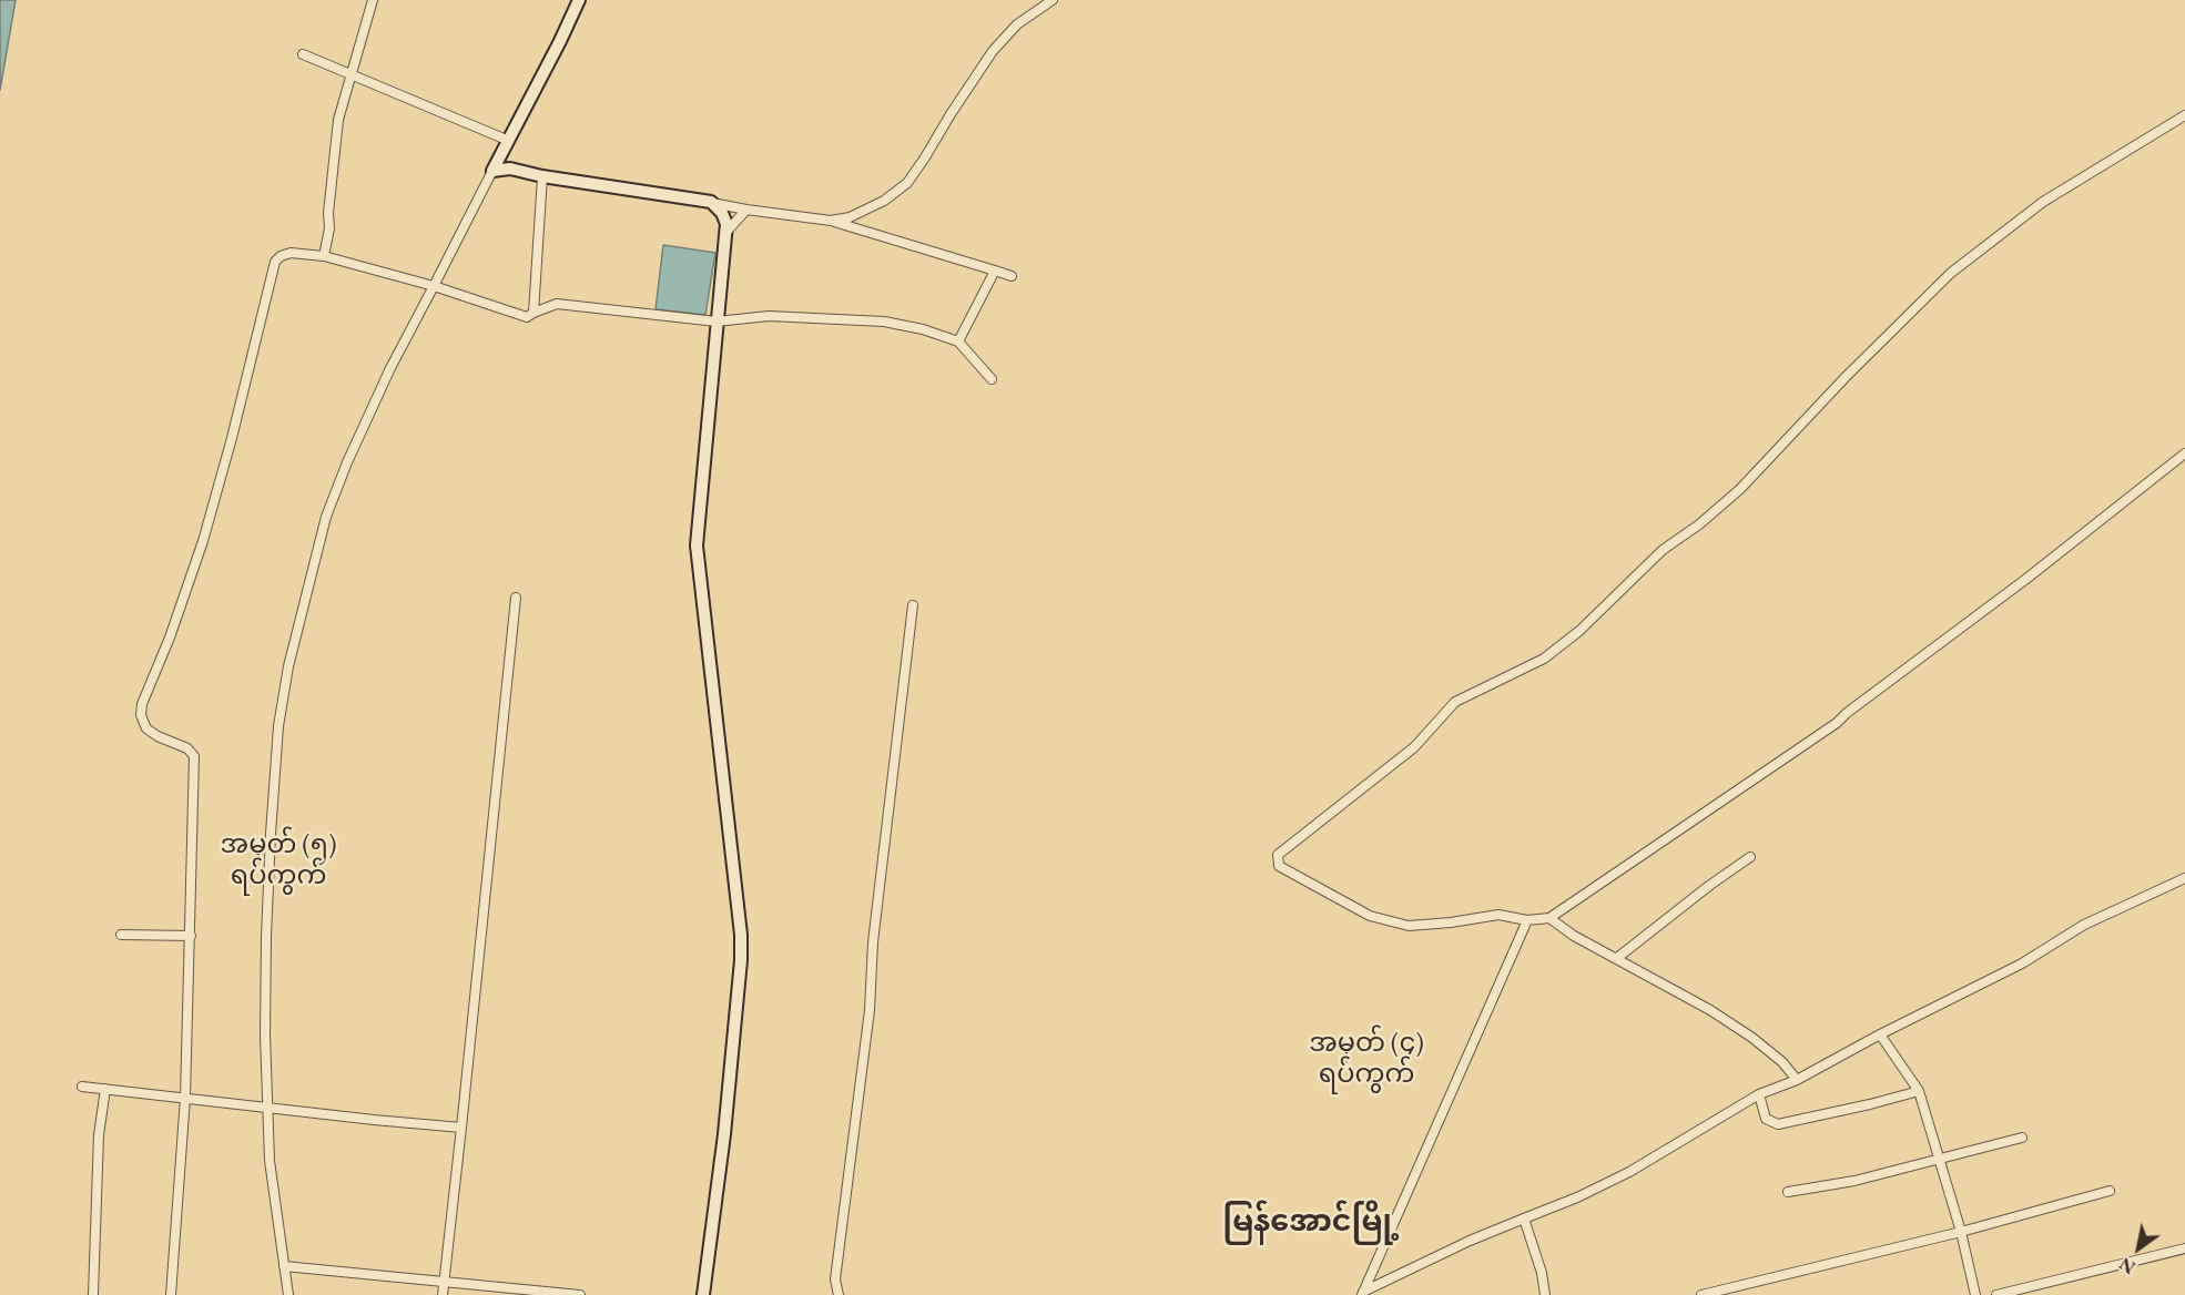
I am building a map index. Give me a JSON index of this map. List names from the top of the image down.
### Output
{
  "districts": ["အမှတ် (၅) ရပ်ကွက်", "အမှတ် (၄) ရပ်ကွက်", "မြန်အောင်မြို့"],
  "north": "bottom left"
}
